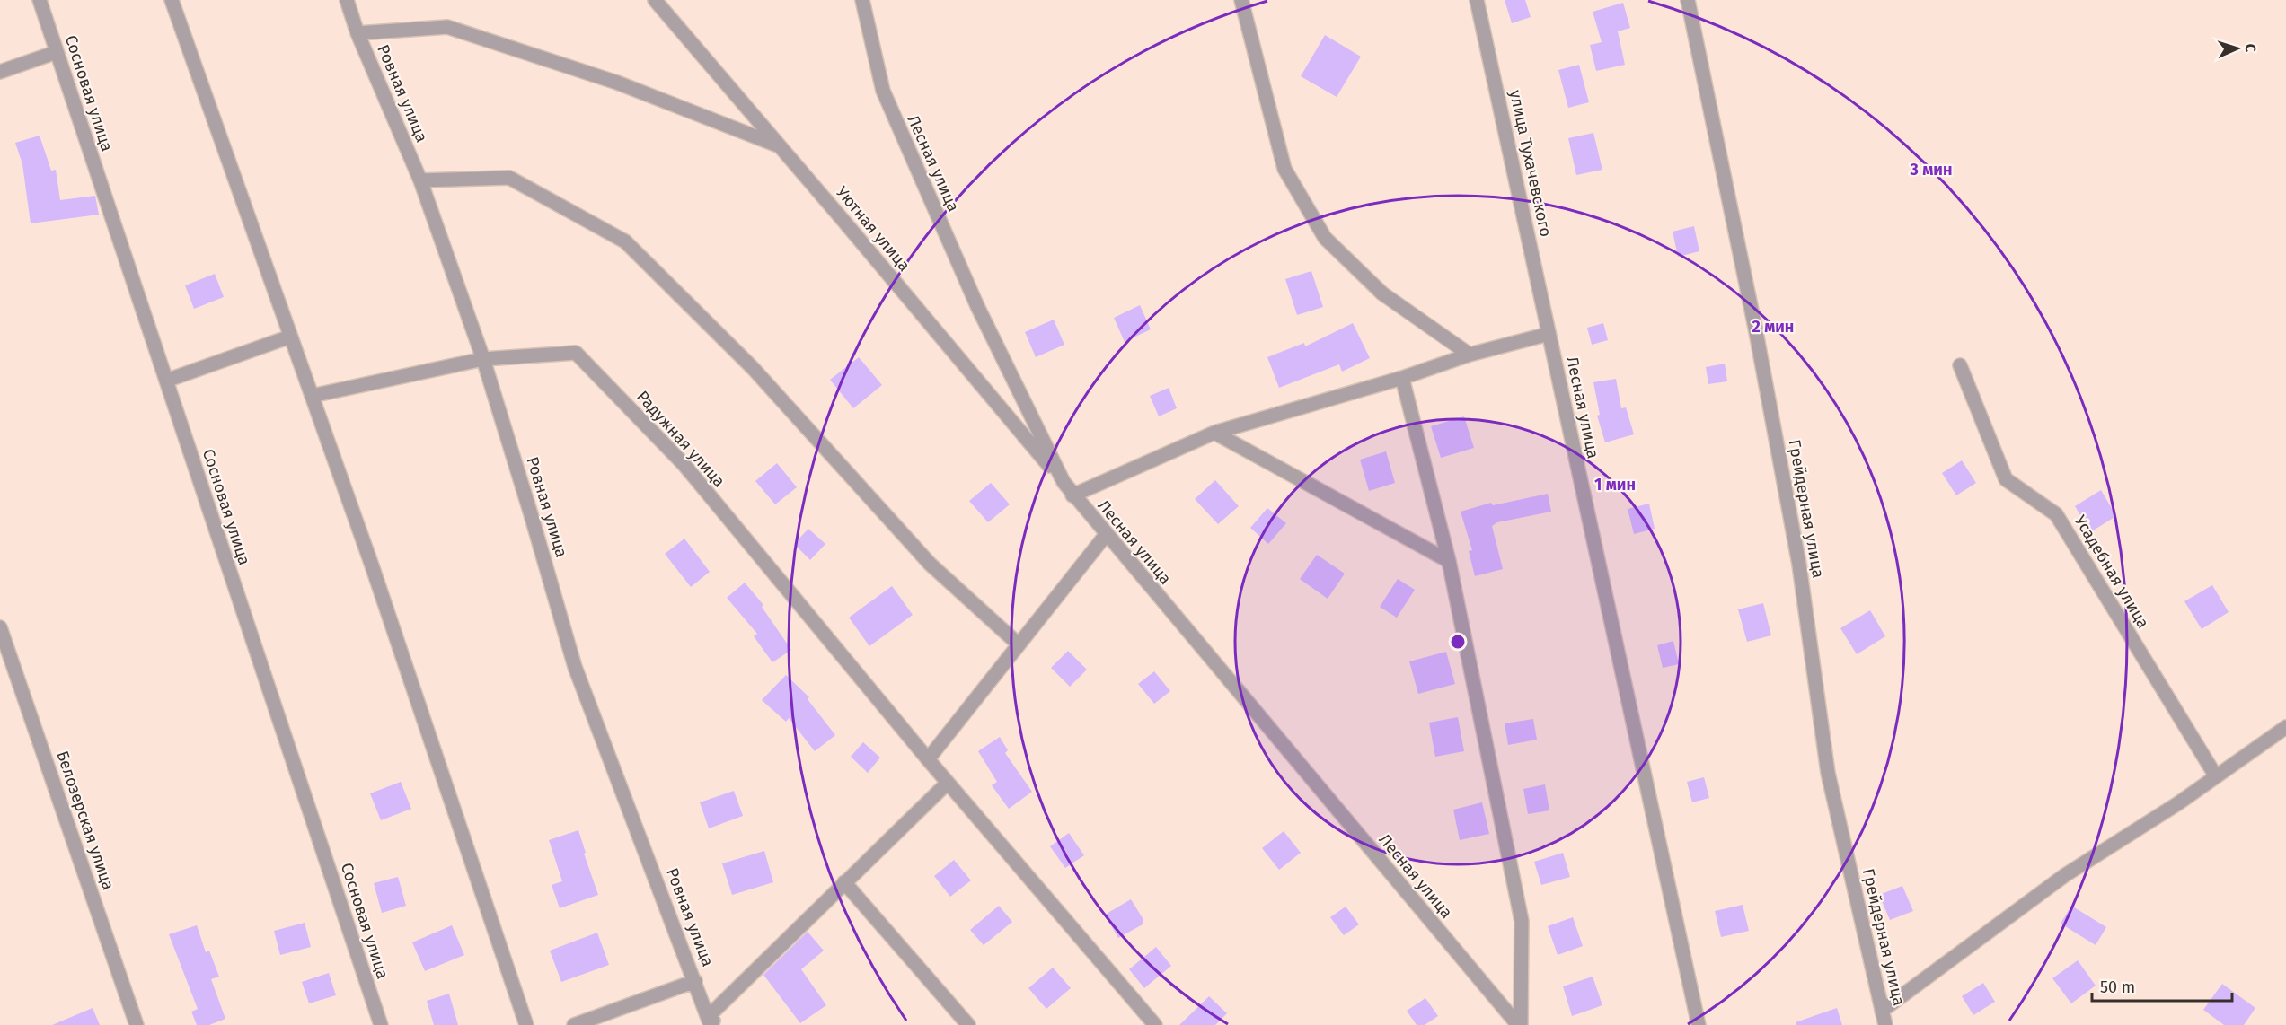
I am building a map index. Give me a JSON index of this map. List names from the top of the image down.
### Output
{
  "streets": {
    "street": [
      "Сосновая улица",
      "Ровная улица",
      "Лесная улица",
      "улица Тухачевского",
      "Уютная улица",
      "Радужная улица",
      "Грейдерная улица",
      "Усадебная улица",
      "Белозерская улица"
    ]
  },
  "crossings": [
    ["Ровная улица", "Радужная улица"],
    ["Лесная улица", "улица Тухачевского"],
    ["Лесная улица", "Уютная улица"]
  ],
  "scale_bar": "50 m",
  "north": "right",
  "rings": ["3 мин", "2 мин", "1 мин"]
}
